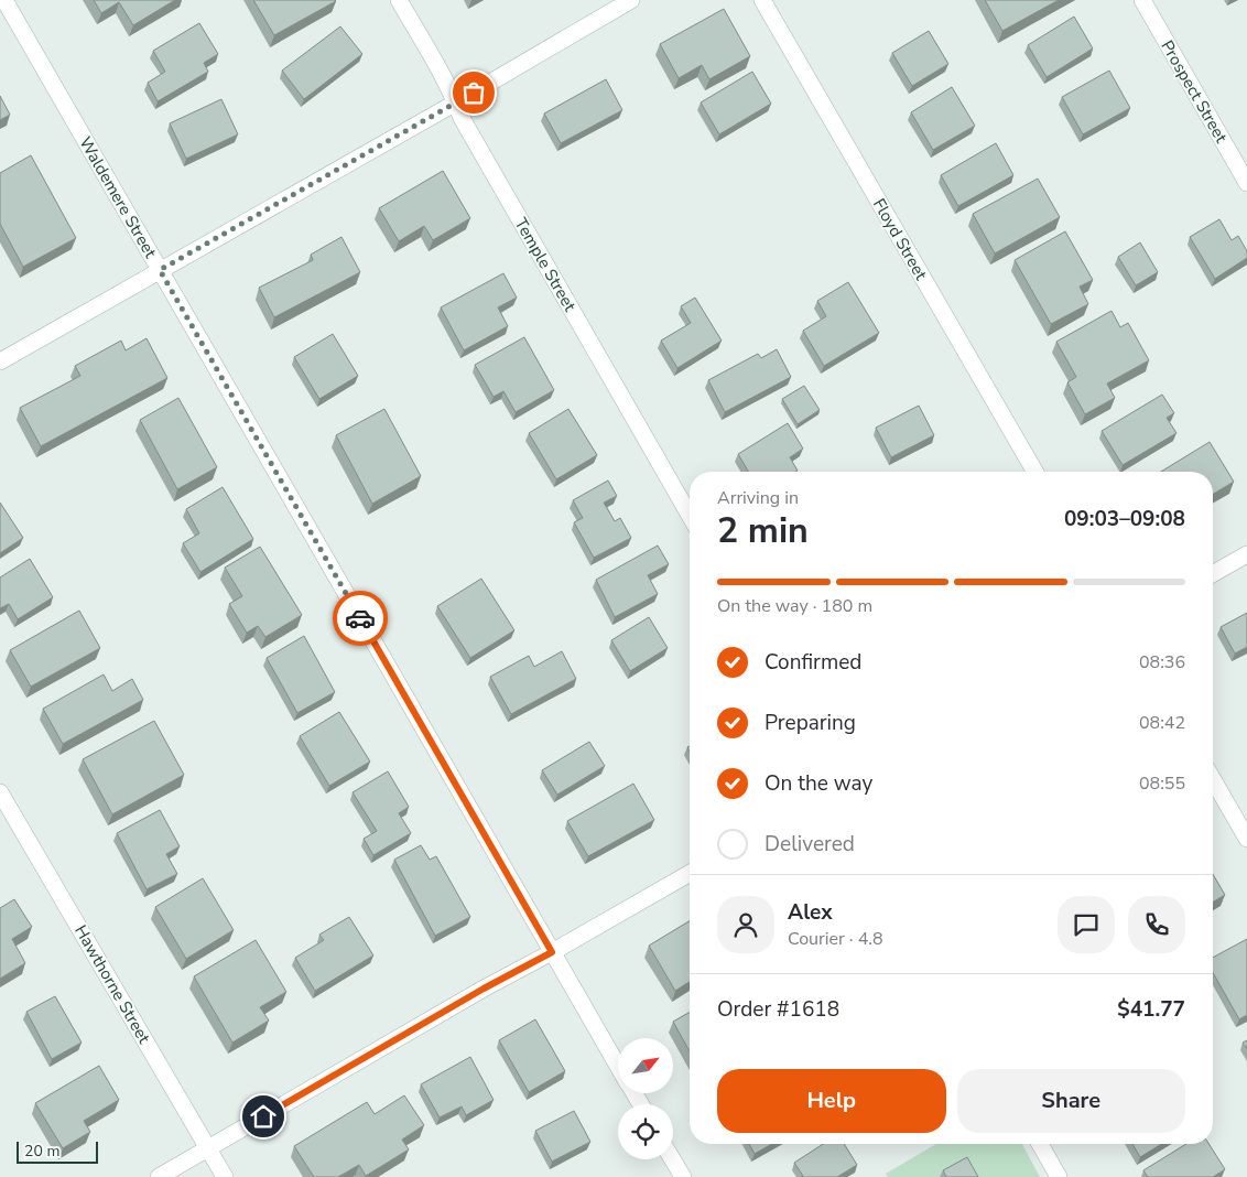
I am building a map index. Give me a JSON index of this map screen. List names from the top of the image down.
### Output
{
  "streets": {
    "street": [
      "Prospect Street",
      "Waldemere Street",
      "Floyd Street",
      "Temple Street",
      "Hawthorne Street"
    ]
  },
  "scale_bar": "20 m",
  "north": "top right",
  "page": {
    "heading": ["2 min", "Arriving in", "09:03–09:08"],
    "panel": [
      "Alex",
      "Courier · 4.8",
      "Order #1618",
      "$41.77"
    ],
    "bar": "On the way · 180 m",
    "list": [
      ["Confirmed", "08:36"],
      ["Preparing", "08:42"],
      ["On the way", "08:55"],
      "Delivered"
    ],
    "buttons": ["Help", "Share"],
    "scale": "20 m"
  }
}
